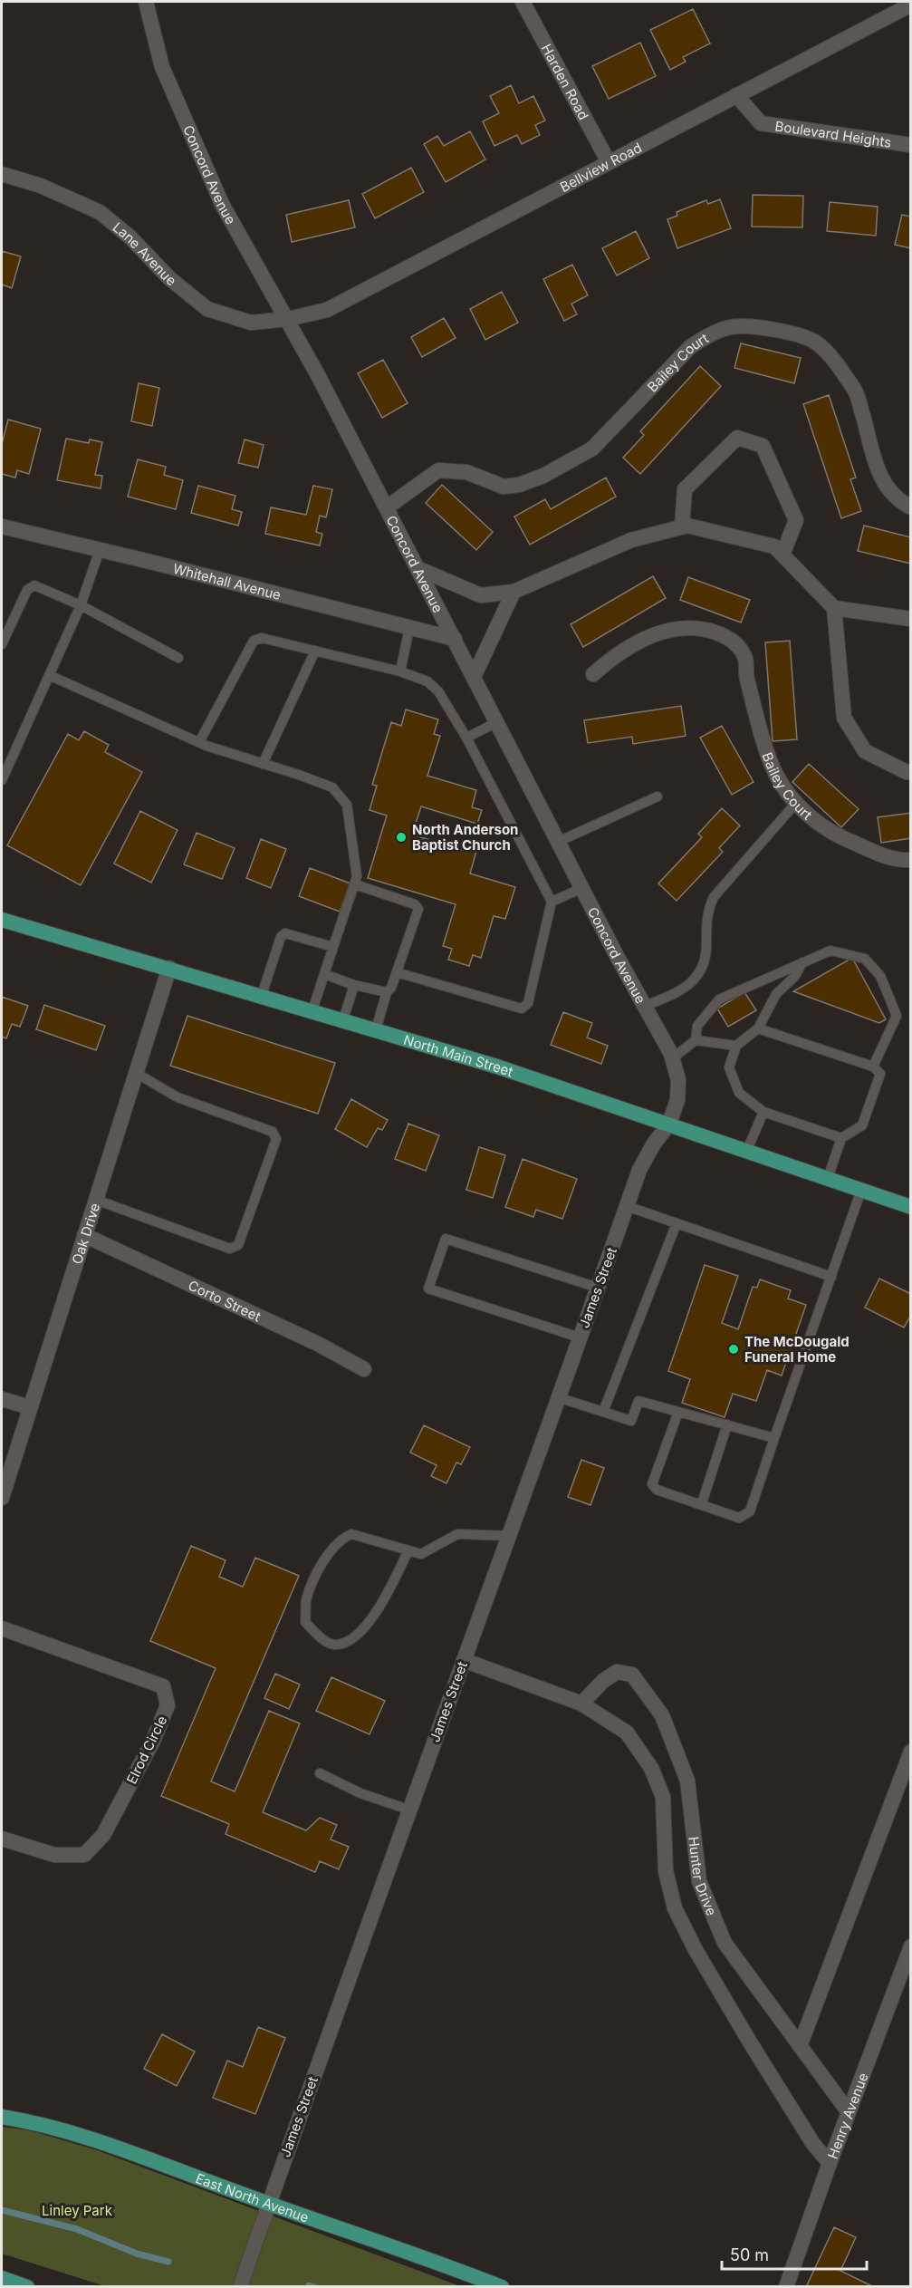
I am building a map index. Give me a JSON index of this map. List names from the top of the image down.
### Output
{
  "streets": {
    "main road": ["North Main Street", "East North Avenue"],
    "street": [
      "Harden Road",
      "Boulevard Heights",
      "Bellview Road",
      "Concord Avenue",
      "Lane Avenue",
      "Bailey Court",
      "Whitehall Avenue",
      "Oak Drive",
      "James Street",
      "Corto Street",
      "Elrod Circle",
      "Hunter Drive",
      "Henry Avenue"
    ]
  },
  "crossings": [
    ["Harden Road", "Bellview Road"],
    ["Boulevard Heights", "Bellview Road"],
    ["Bellview Road", "Concord Avenue"],
    ["Bellview Road", "Lane Avenue"],
    ["Concord Avenue", "Lane Avenue"],
    ["Concord Avenue", "Bailey Court"],
    ["Concord Avenue", "Whitehall Avenue"],
    ["Concord Avenue", "North Main Street"],
    ["Concord Avenue", "James Street"],
    ["North Main Street", "Oak Drive"],
    ["North Main Street", "James Street"],
    ["Oak Drive", "Corto Street"],
    ["James Street", "East North Avenue"],
    ["Hunter Drive", "Henry Avenue"]
  ],
  "parks": ["Linley Park"],
  "places": ["North Anderson Baptist Church", "The McDougald Funeral Home"],
  "scale_bar": "50 m"
}
